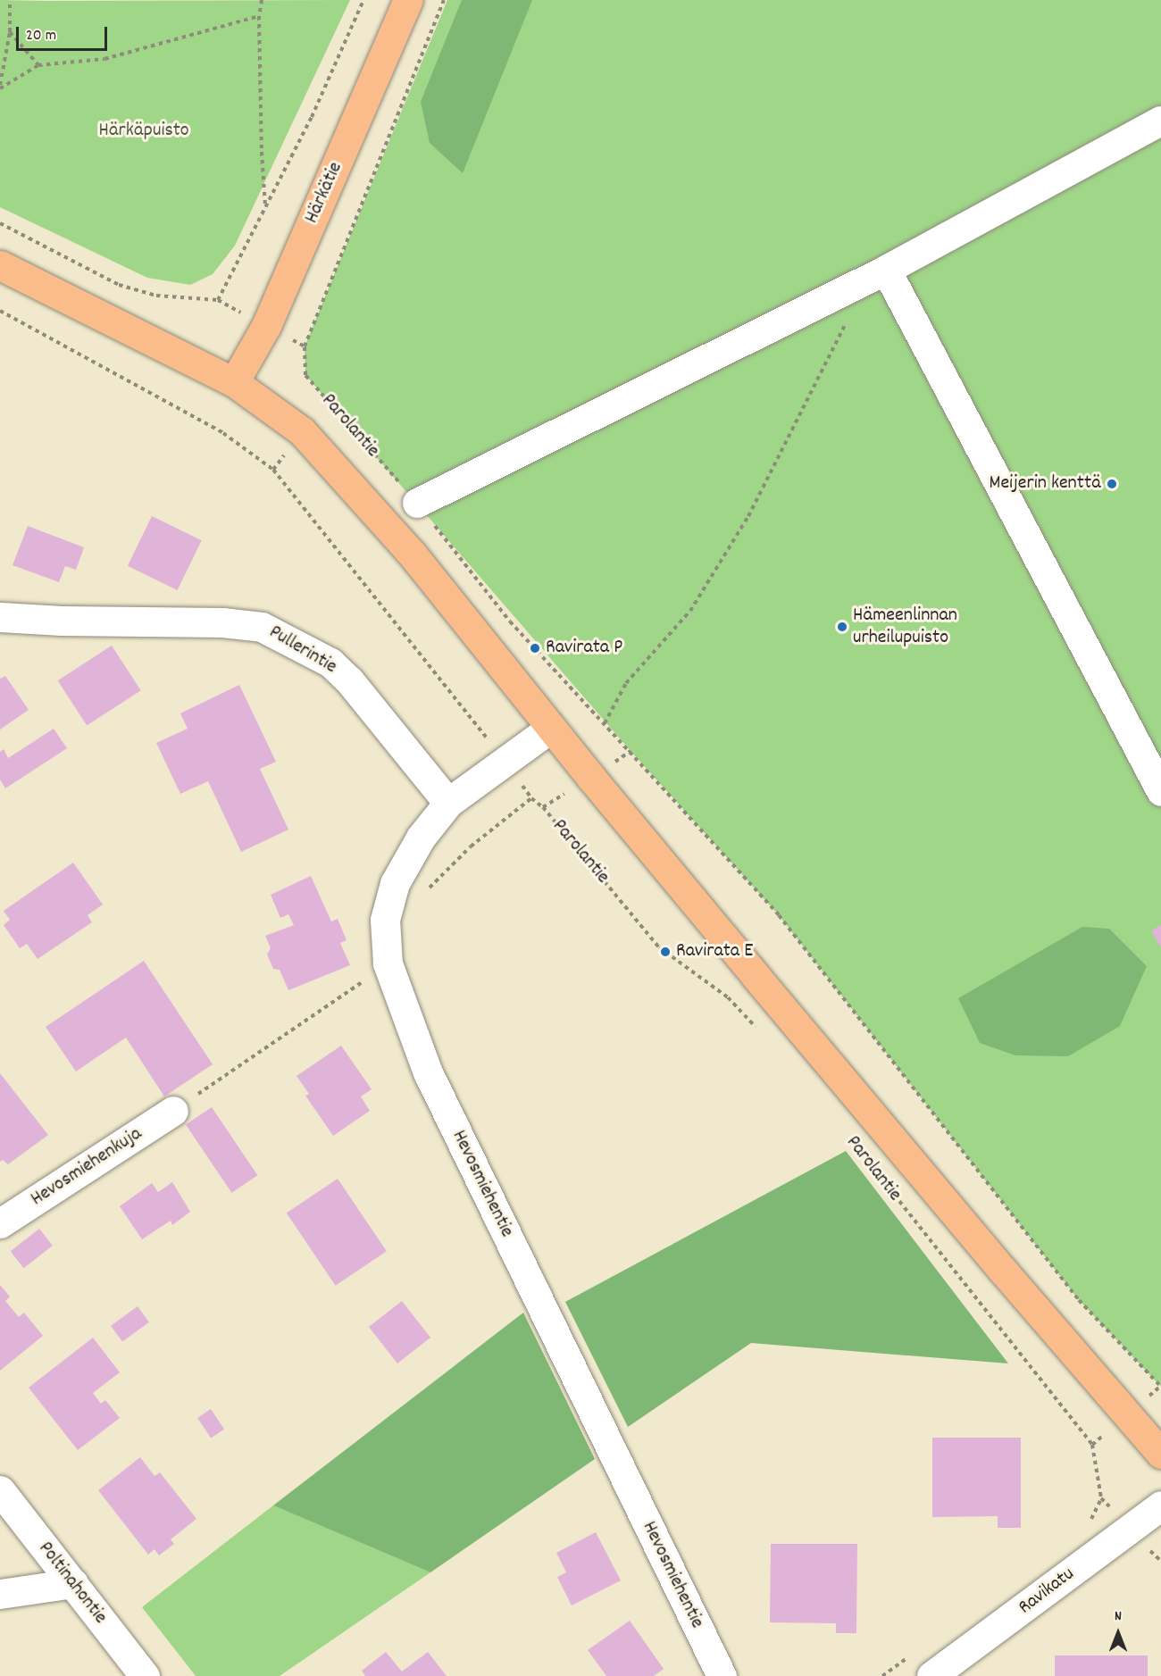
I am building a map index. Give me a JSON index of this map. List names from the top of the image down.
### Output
{
  "streets": {
    "main road": ["Härkätie", "Parolantie"],
    "street": [
      "Pullerintie",
      "Hevosmiehenkuja",
      "Hevosmiehentie",
      "Poltinahontie",
      "Ravikatu"
    ]
  },
  "crossings": [
    ["Härkätie", "Parolantie"],
    ["Parolantie", "Hevosmiehentie"],
    ["Parolantie", "Ravikatu"],
    ["Pullerintie", "Hevosmiehentie"]
  ],
  "parks": ["Härkäpuisto"],
  "places": [
    "Meijerin kenttä",
    "Hämeenlinnan urheilupuisto",
    "Ravirata P",
    "Ravirata E"
  ],
  "scale_bar": "20 m",
  "north": "top"
}
